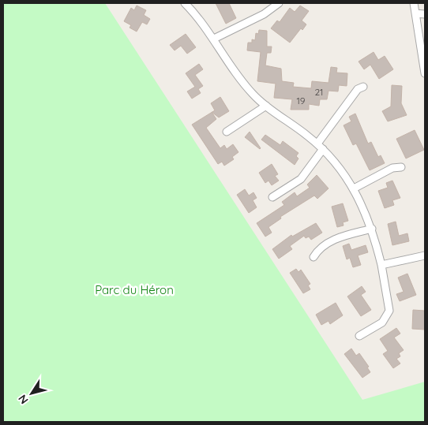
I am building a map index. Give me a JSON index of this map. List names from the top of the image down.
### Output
{
  "parks": ["Parc du Héron"],
  "house_numbers": ["21", "19"],
  "north": "bottom left"
}
